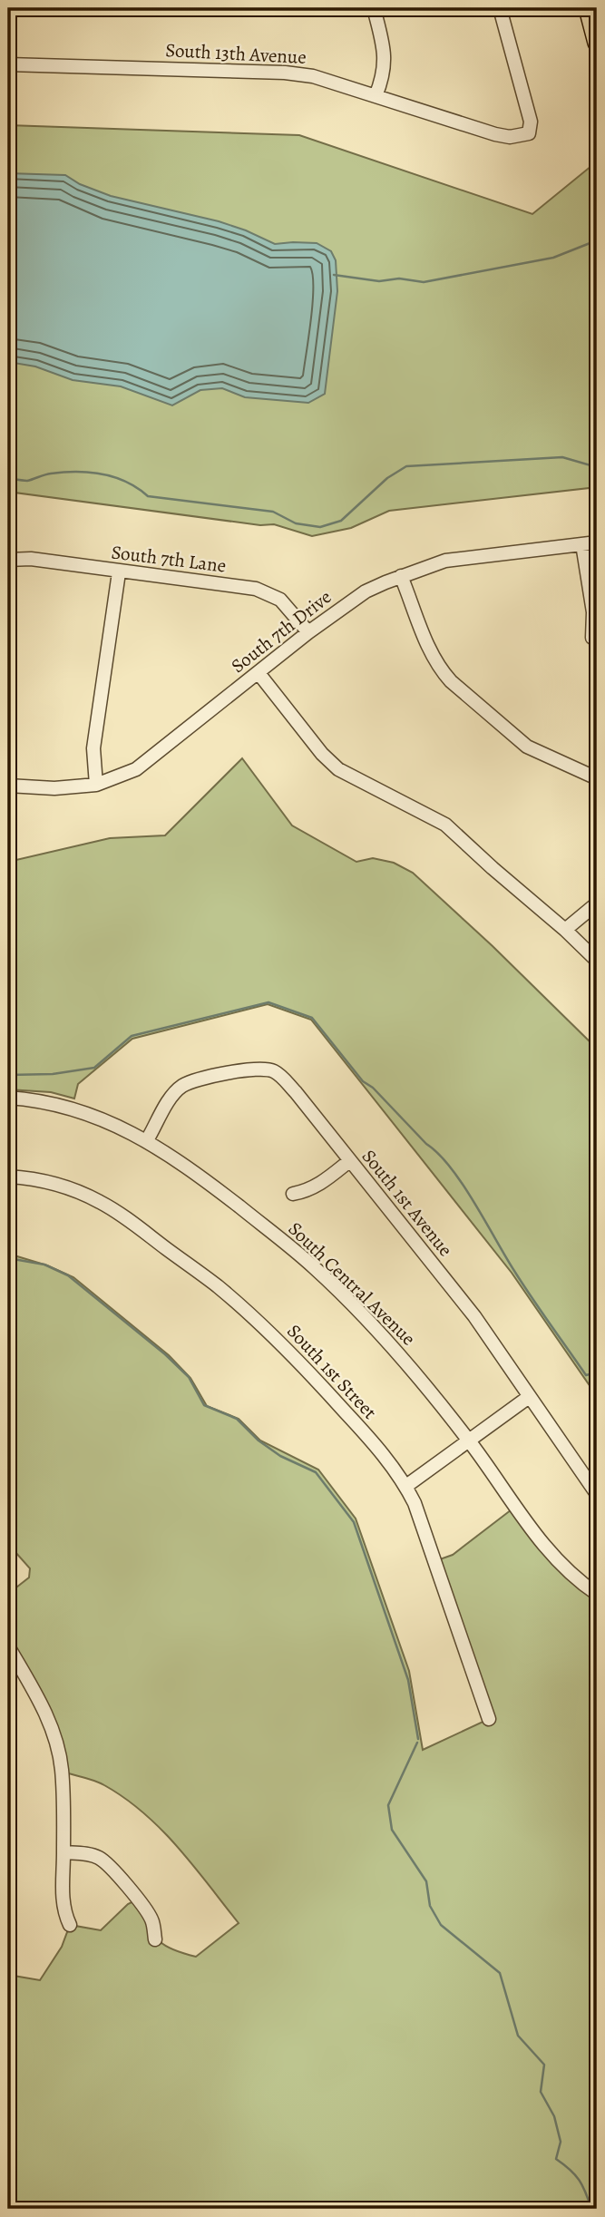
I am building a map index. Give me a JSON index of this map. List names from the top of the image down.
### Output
{
  "streets": {
    "street": [
      "South 13th Avenue",
      "South 7th Lane",
      "South 7th Drive",
      "South 1st Avenue",
      "South Central Avenue",
      "South 1st Street"
    ]
  },
  "crossings": [
    ["South 7th Lane", "South 7th Drive"],
    ["South 1st Avenue", "South Central Avenue"]
  ]
}
